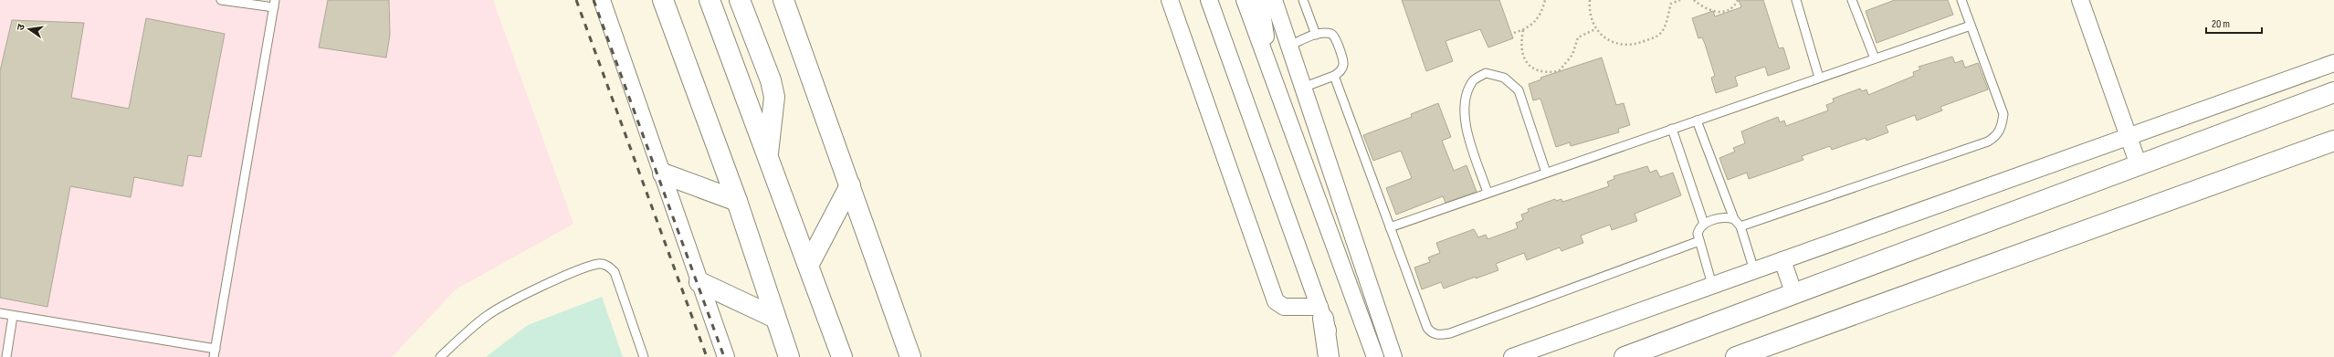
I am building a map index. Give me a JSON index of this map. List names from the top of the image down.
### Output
{
  "scale_bar": "20 m",
  "north": "left"
}
